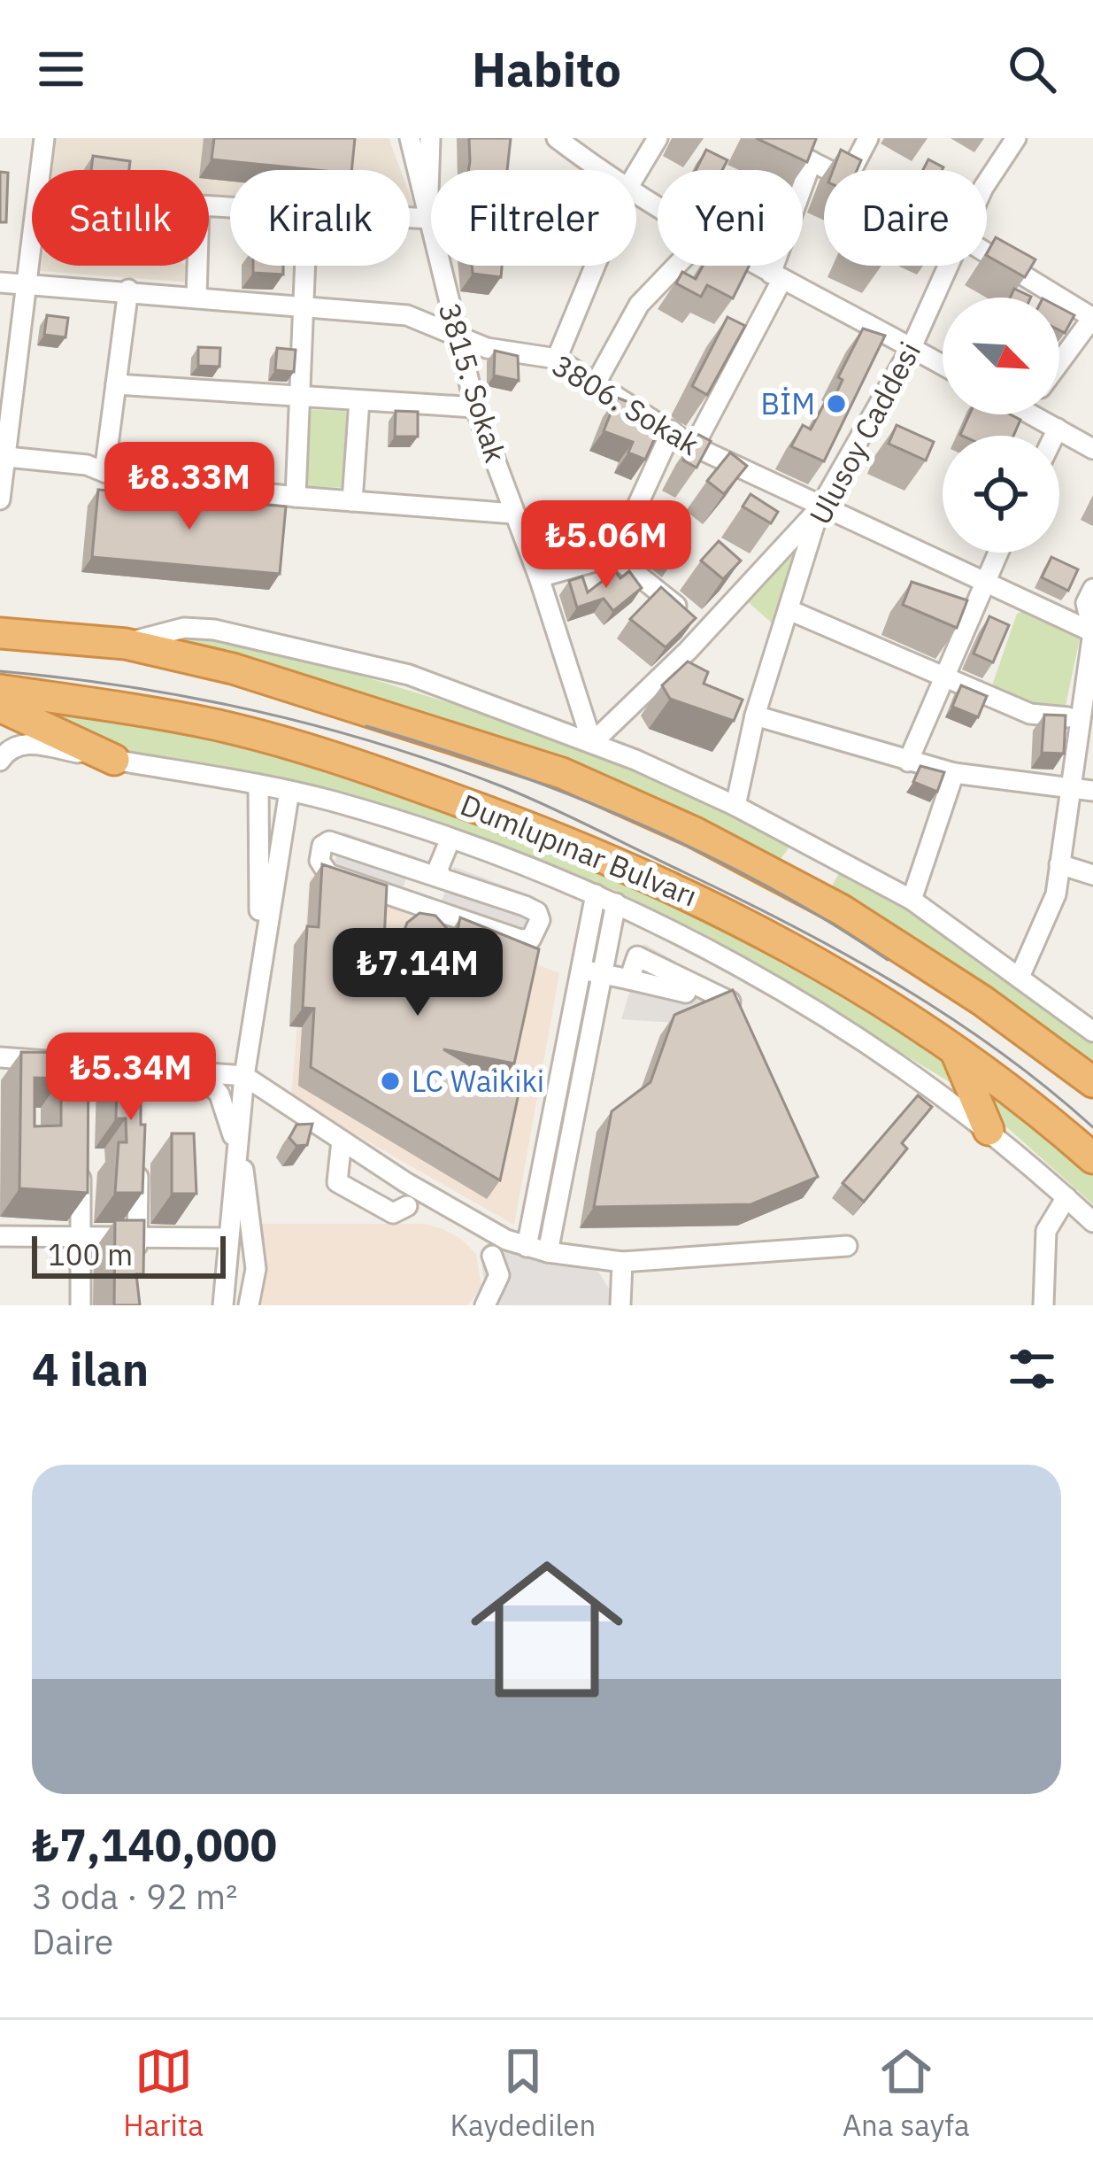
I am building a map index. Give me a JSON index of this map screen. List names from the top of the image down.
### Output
{
  "streets": {
    "highway": ["Dumlupınar Bulvarı"],
    "street": ["3815. Sokak", "3806. Sokak", "Ulusoy Caddesi"]
  },
  "crossings": [
    ["3815. Sokak", "3806. Sokak"],
    ["3815. Sokak", "Dumlupınar Bulvarı"],
    ["3806. Sokak", "Ulusoy Caddesi"],
    ["Ulusoy Caddesi", "Dumlupınar Bulvarı"]
  ],
  "places": ["BİM", "LC Waikiki"],
  "scale_bar": "100 m",
  "north": "bottom right",
  "page": {
    "header": "Habito",
    "chip": [
      "Satılık",
      "Kiralık",
      "Filtreler",
      "Yeni",
      "Daire"
    ],
    "price": [
      "₺8.33M",
      "₺5.06M",
      "₺7.14M",
      "₺5.34M"
    ],
    "scale": "100 m",
    "heading": "4 ilan",
    "list": [
      {
        "name": "₺7,140,000",
        "note": "3 oda · 92 m² · Daire"
      }
    ],
    "tabs": ["Harita", "Kaydedilen", "Ana sayfa"]
  }
}
